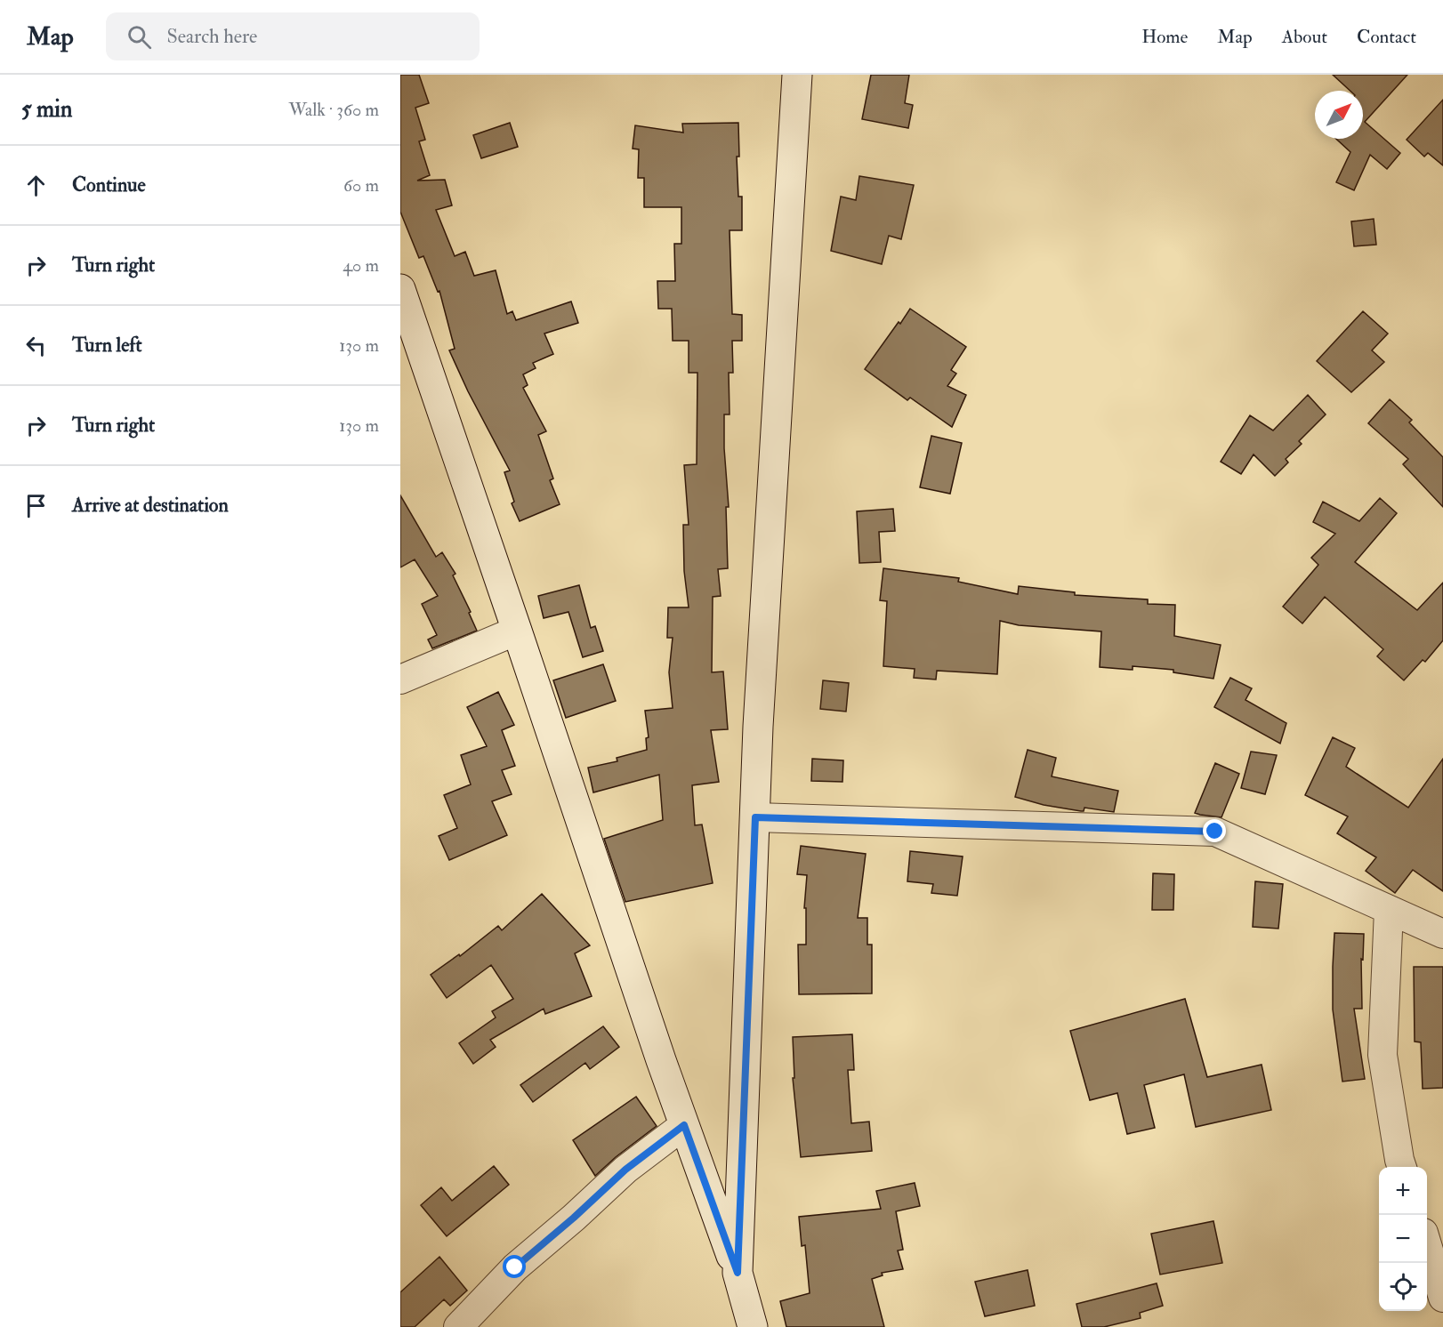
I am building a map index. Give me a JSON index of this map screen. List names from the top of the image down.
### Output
{
  "north": "top right",
  "page": {
    "header": "Map",
    "search": "Search here",
    "nav": [
      "Home",
      "Map",
      "About",
      "Contact"
    ],
    "heading": ["5 min", "Walk · 360 m"],
    "list": [
      ["Continue", "60 m"],
      ["Turn right", "40 m"],
      ["Turn left", "130 m"],
      ["Turn right", "130 m"],
      "Arrive at destination"
    ],
    "map_buttons": ["+", "−"]
  }
}
